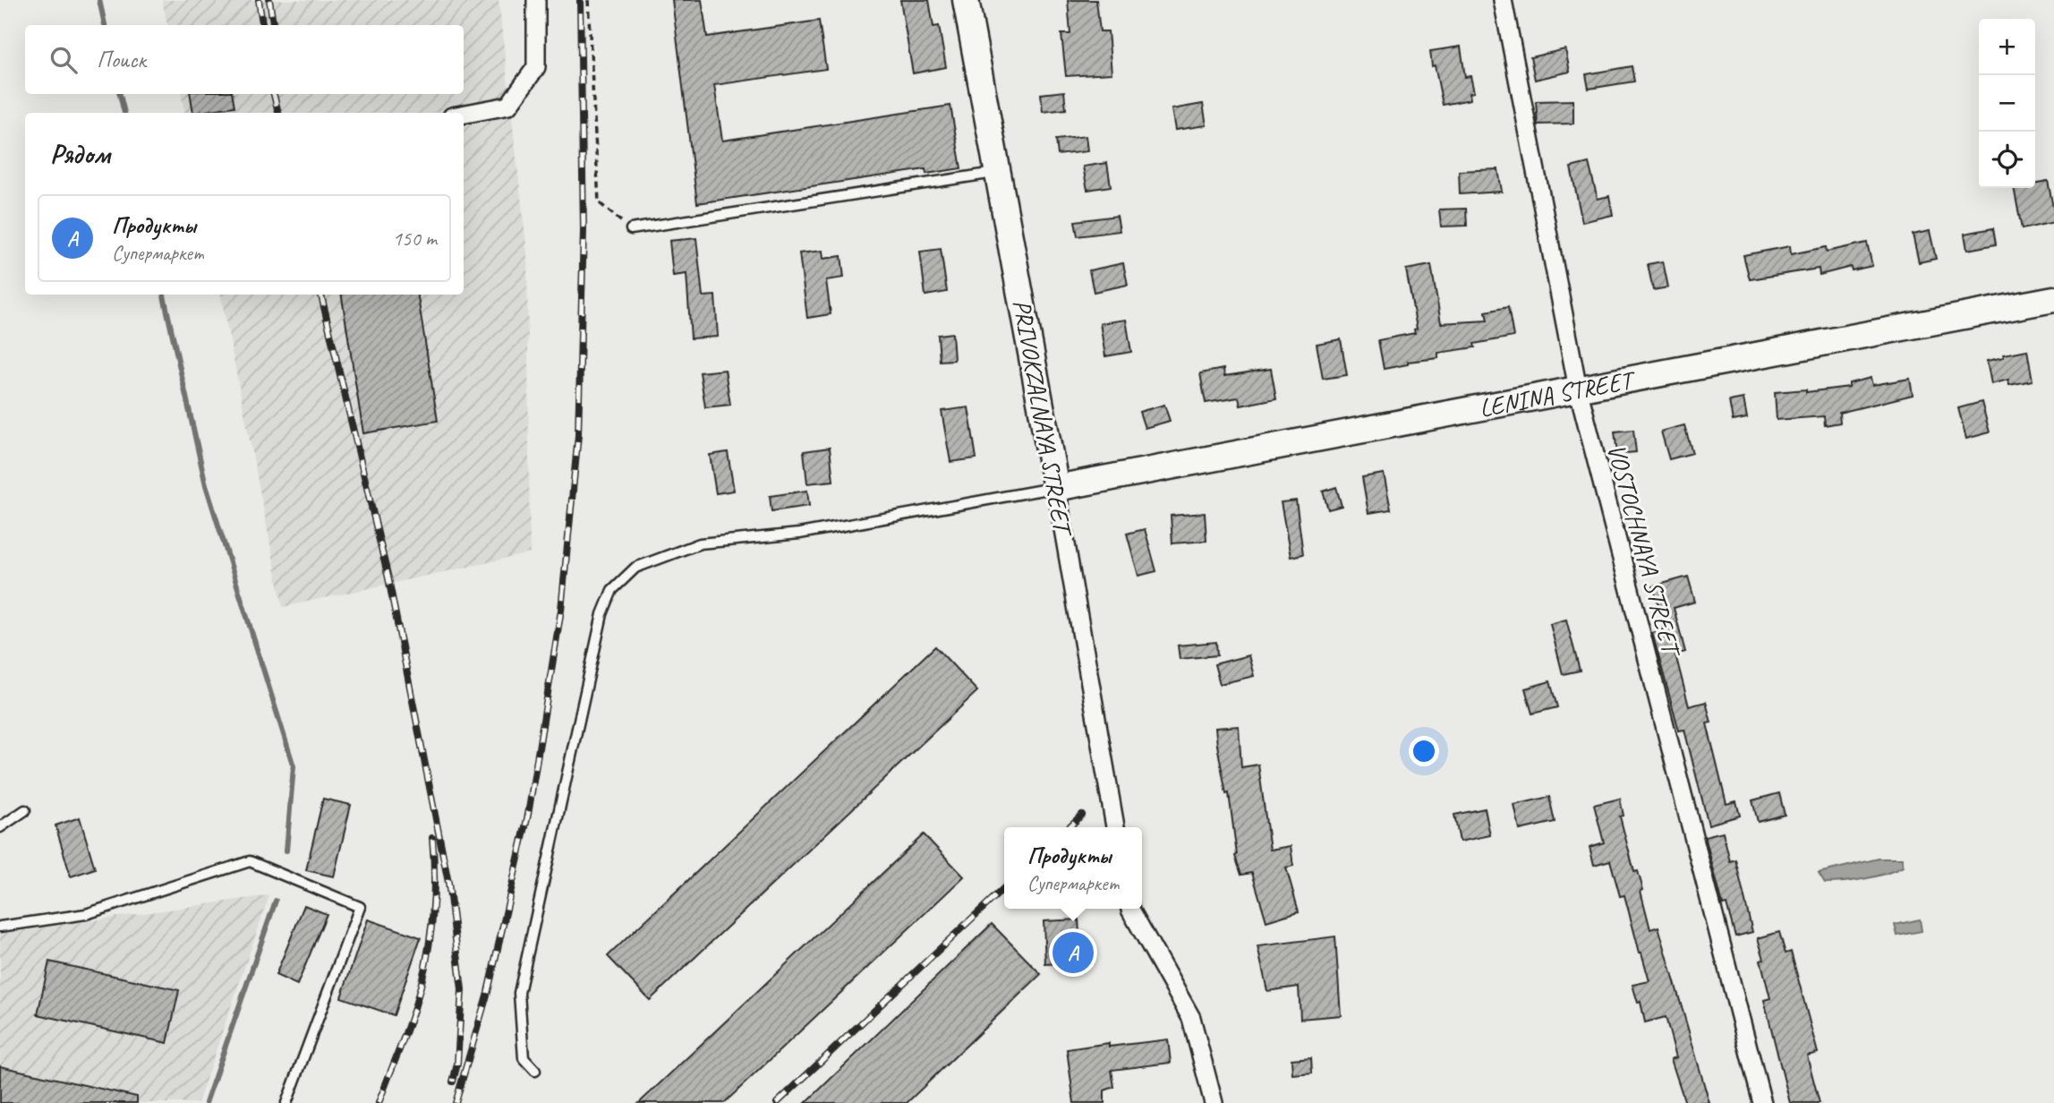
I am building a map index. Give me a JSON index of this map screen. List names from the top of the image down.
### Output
{
  "streets": {
    "street": ["LENINA STREET", "PRIVOKZALNAYA STREET", "VOSTOCHNAYA STREET"]
  },
  "crossings": [
    ["LENINA STREET", "PRIVOKZALNAYA STREET"],
    ["LENINA STREET", "VOSTOCHNAYA STREET"]
  ],
  "page": {
    "map_buttons": ["+", "−"],
    "search": "Поиск",
    "heading": "Рядом",
    "list": [
      {
        "mark": "A",
        "name": "Продукты",
        "note": "Супермаркет",
        "value": "150 m"
      }
    ],
    "popup": ["Продукты", "Супермаркет"],
    "pins": "A"
  }
}
